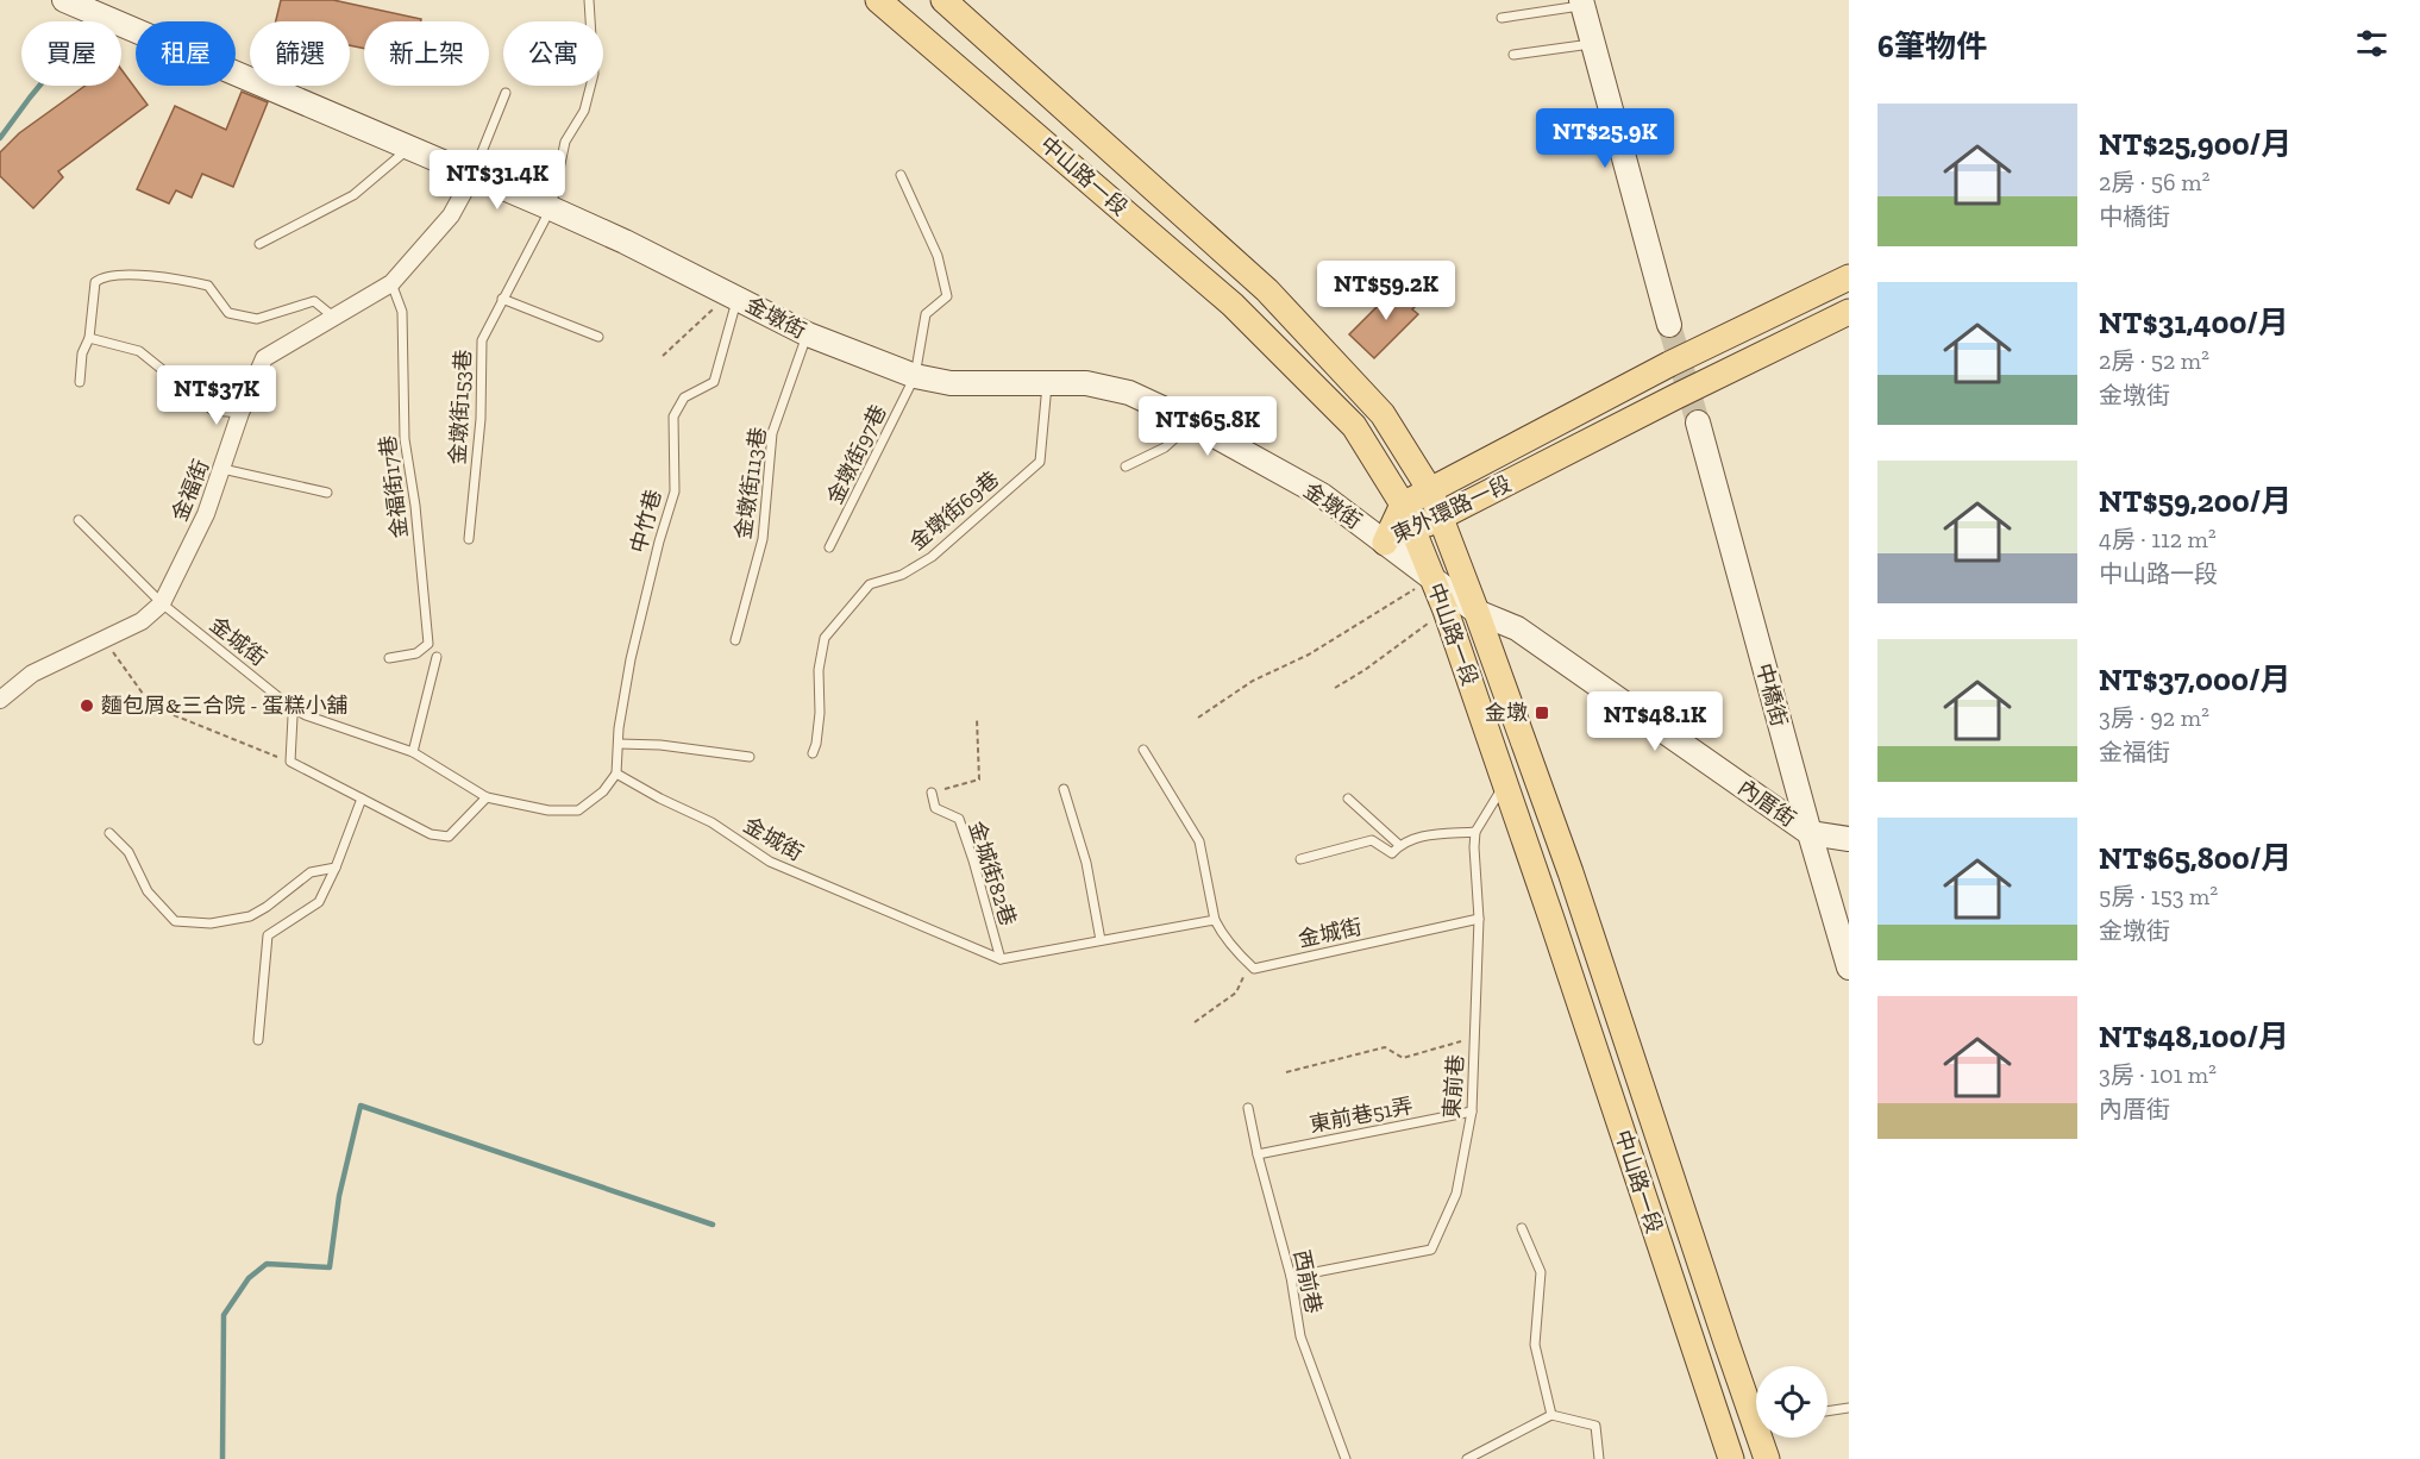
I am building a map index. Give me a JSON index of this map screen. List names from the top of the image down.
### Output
{
  "streets": {
    "main road": ["中山路一段", "東外環路一段"],
    "street": [
      "金墩街",
      "金福街",
      "中橋街",
      "內厝街"
    ],
    "lane": [
      "金墩街153巷",
      "金墩街97巷",
      "金墩街113巷",
      "金福街17巷",
      "金墩街69巷",
      "中竹巷",
      "金城街",
      "金城街82巷",
      "東前巷",
      "東前巷51弄",
      "西前巷"
    ]
  },
  "crossings": [
    ["中山路一段", "金墩街"],
    ["中山路一段", "東外環路一段"],
    ["中山路一段", "內厝街"],
    ["金墩街", "金墩街153巷"],
    ["金墩街", "金墩街97巷"],
    ["金墩街", "金墩街113巷"],
    ["金墩街", "金福街"],
    ["金墩街", "東外環路一段"],
    ["金墩街", "金墩街69巷"],
    ["金墩街", "中竹巷"],
    ["金墩街", "內厝街"],
    ["金福街17巷", "金福街"],
    ["金福街", "金城街"],
    ["中竹巷", "金城街"],
    ["金城街", "金城街82巷"],
    ["金城街", "東前巷"],
    ["中橋街", "內厝街"],
    ["東前巷", "東前巷51弄"],
    ["東前巷", "西前巷"],
    ["東前巷51弄", "西前巷"]
  ],
  "places": {
    "other": ["麵包屑&三合院 - 蛋糕小舖"],
    "transit": ["金墩"]
  },
  "page": {
    "heading": "6筆物件",
    "chip": [
      "買屋",
      "租屋",
      "篩選",
      "新上架",
      "公寓"
    ],
    "list": [
      {
        "name": "NT$25,900/月",
        "note": "2房 · 56 m² · 中橋街"
      },
      {
        "name": "NT$31,400/月",
        "note": "2房 · 52 m² · 金墩街"
      },
      {
        "name": "NT$59,200/月",
        "note": "4房 · 112 m² · 中山路一段"
      },
      {
        "name": "NT$37,000/月",
        "note": "3房 · 92 m² · 金福街"
      },
      {
        "name": "NT$65,800/月",
        "note": "5房 · 153 m² · 金墩街"
      },
      {
        "name": "NT$48,100/月",
        "note": "3房 · 101 m² · 內厝街"
      }
    ],
    "price": [
      "NT$25.9K",
      "NT$31.4K",
      "NT$59.2K",
      "NT$37K",
      "NT$65.8K",
      "NT$48.1K"
    ]
  }
}
